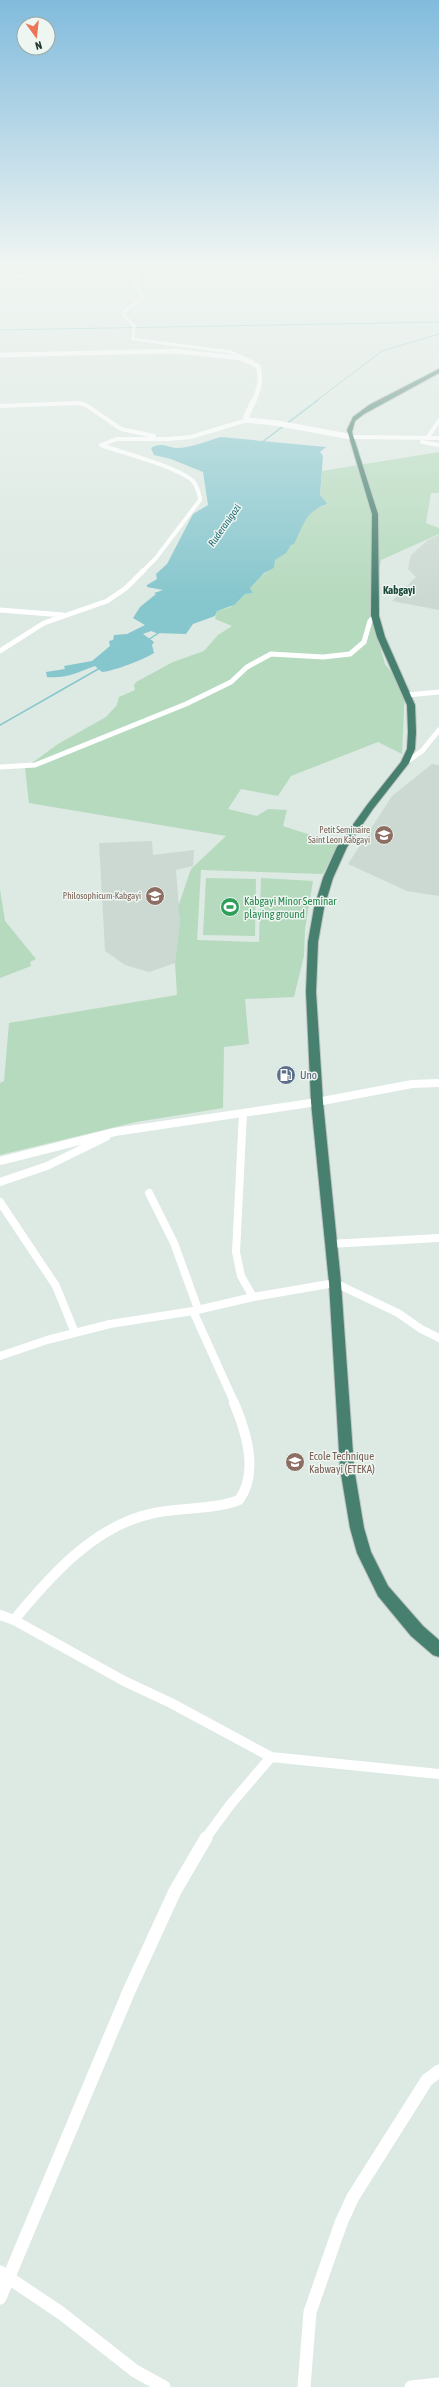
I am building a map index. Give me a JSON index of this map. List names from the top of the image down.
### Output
{
  "districts": ["Kabgayi"],
  "water": ["Ruderanigozi"],
  "places": {
    "school or university": ["Petit Seminaire Saint Leon Kabgayi", "Philosophicum-Kabgayi", "Ecole Technique Kabwayi (ETEKA)"],
    "sports": ["Kabgayi Minor Seminar playing ground"],
    "fuel station": ["Uno"]
  },
  "north": "bottom"
}
